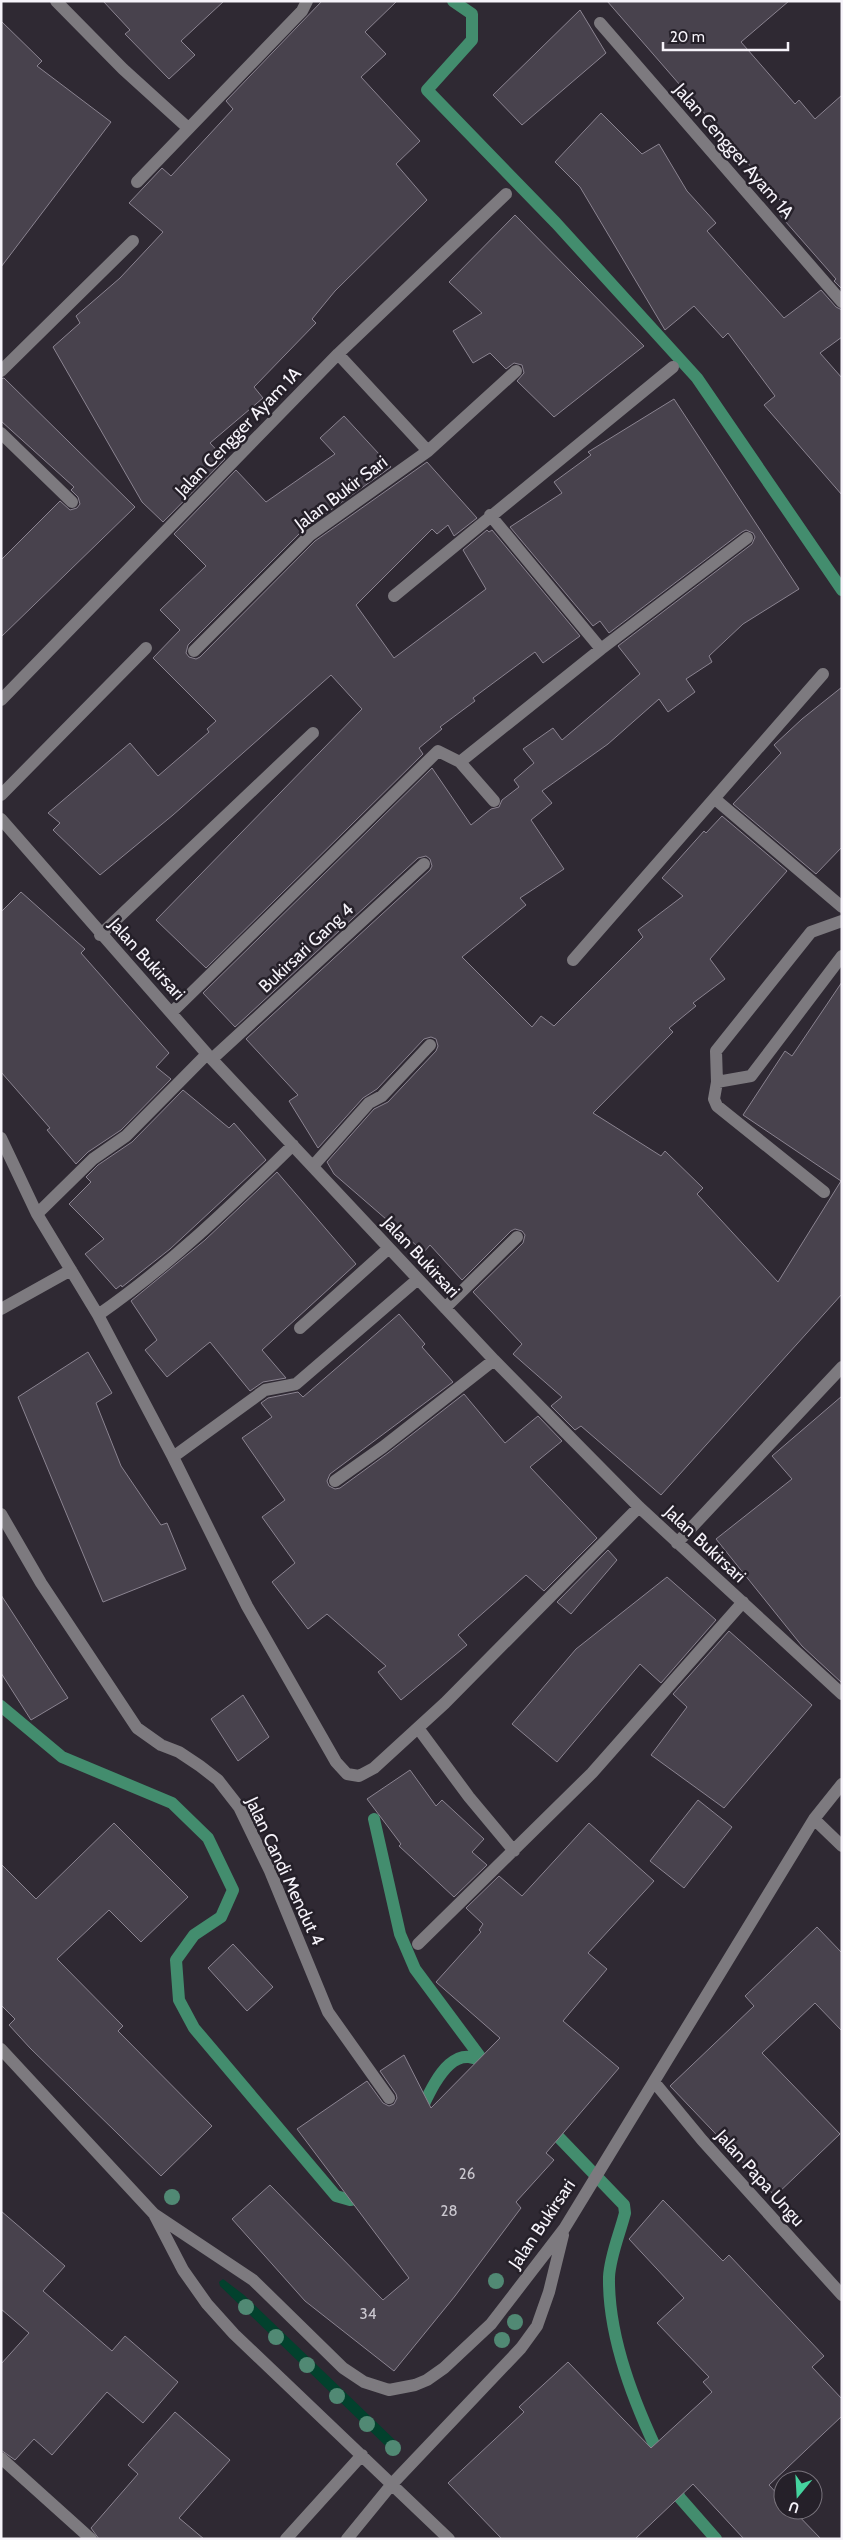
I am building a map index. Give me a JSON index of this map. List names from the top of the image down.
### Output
{
  "streets": {
    "street": [
      "Jalan Cengger Ayam 1A",
      "Jalan Bukir Sari",
      "Bukirsari Gang 4",
      "Jalan Bukirsari",
      "Jalan Candi Mendut 4",
      "Jalan Papa Ungu"
    ]
  },
  "crossings": [
    ["Bukirsari Gang 4", "Jalan Bukirsari"],
    ["Jalan Bukirsari", "Jalan Papa Ungu"]
  ],
  "house_numbers": ["26", "28", "34"],
  "scale_bar": "20 m",
  "north": "bottom"
}
